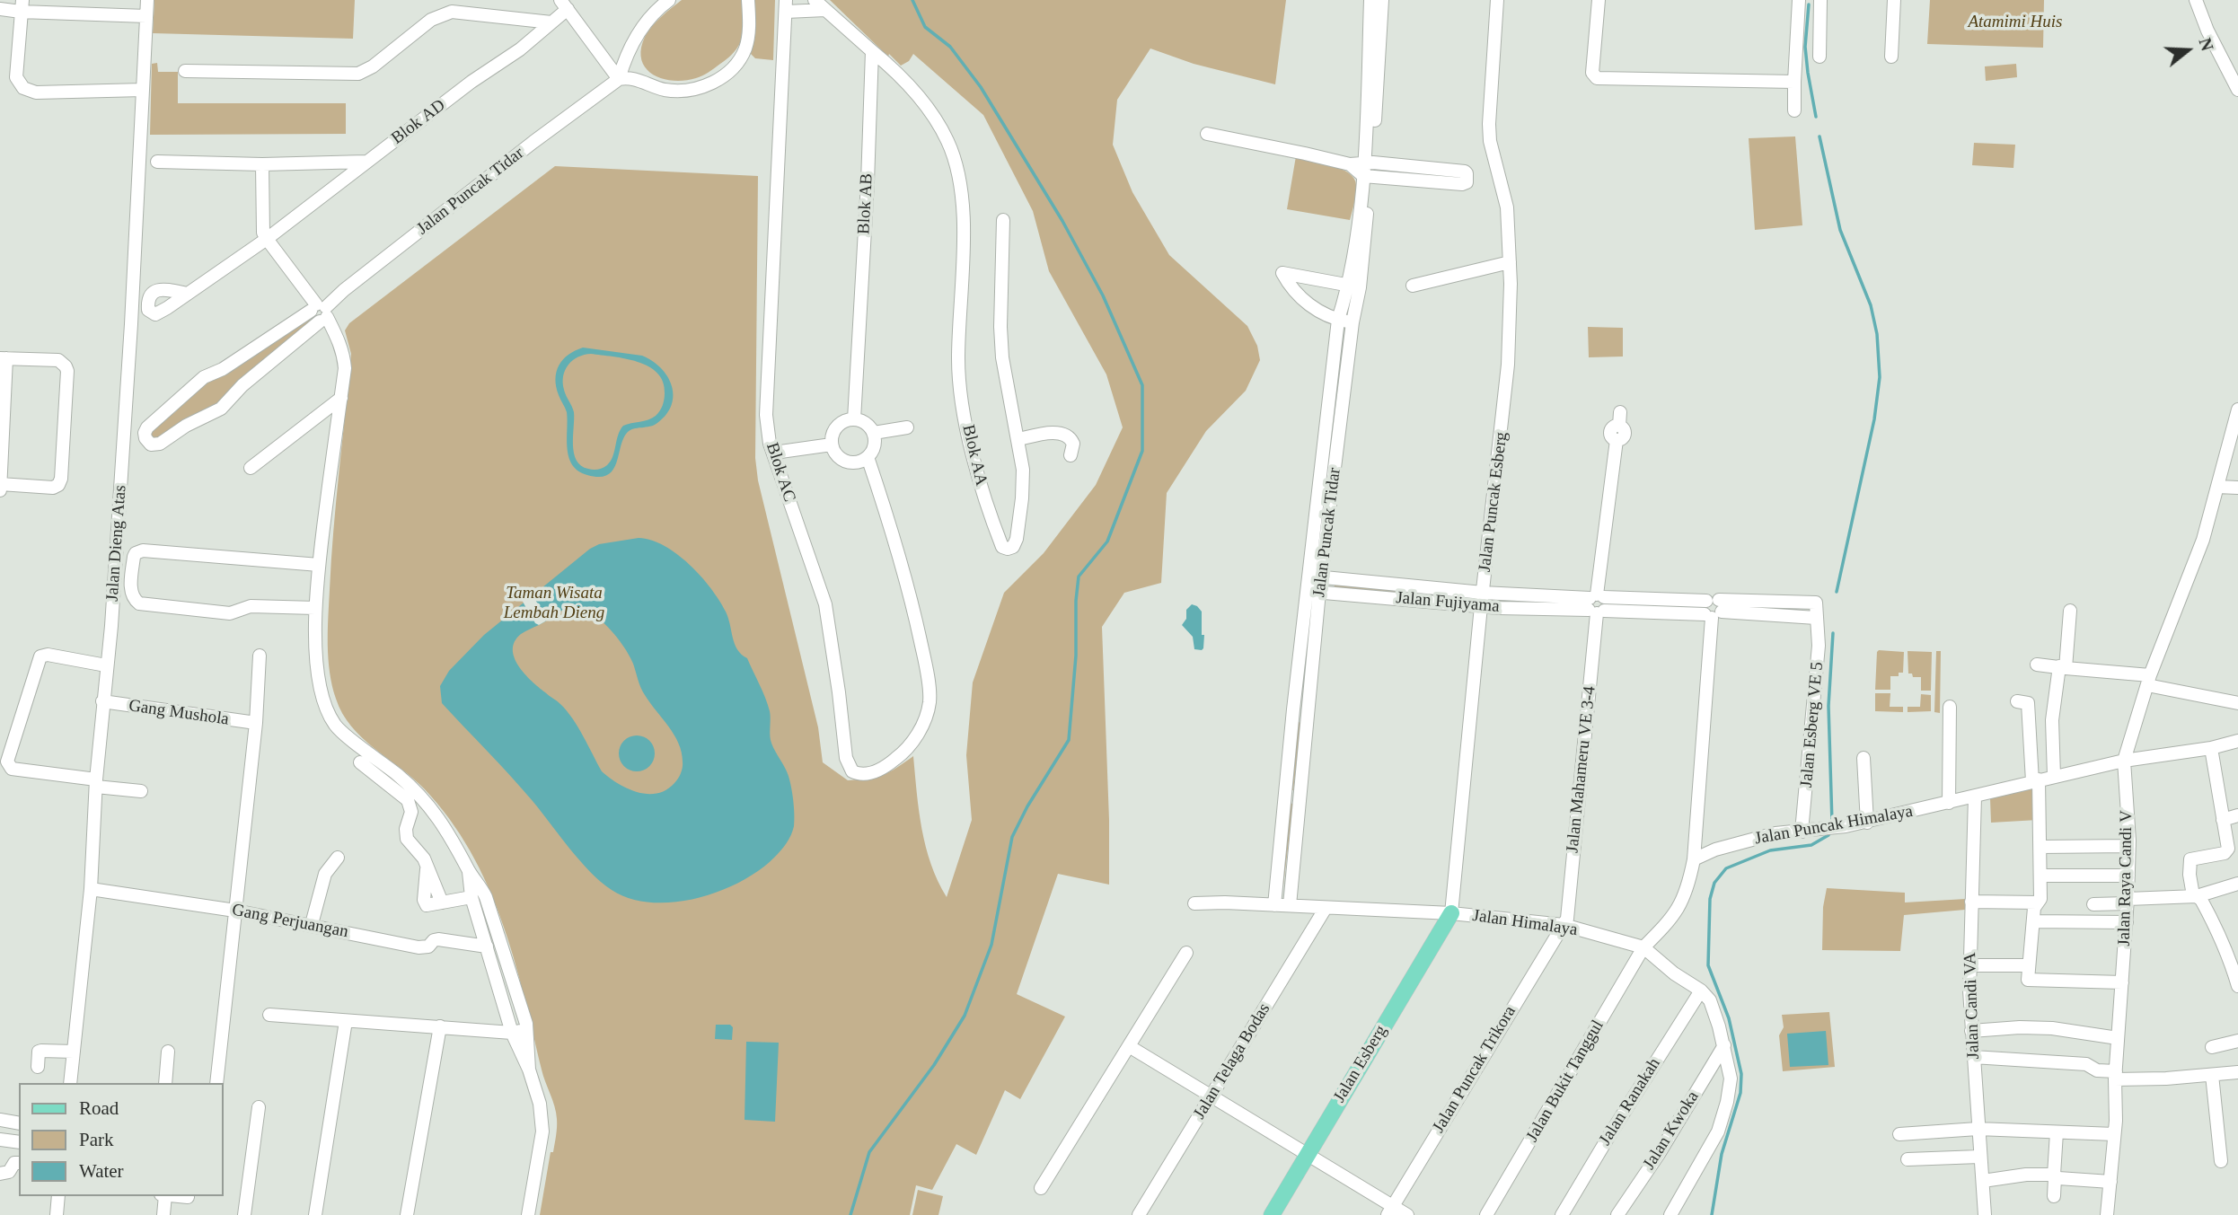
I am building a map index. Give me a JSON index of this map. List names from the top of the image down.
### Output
{
  "streets": {
    "main road": ["Jalan Esberg"],
    "street": [
      "Blok AD",
      "Jalan Puncak Tidar",
      "Blok AB",
      "Blok AA",
      "Blok AC",
      "Jalan Puncak Esberg",
      "Jalan Dieng Atas",
      "Jalan Fujiyama",
      "Gang Mushola",
      "Jalan Esberg VE 5",
      "Jalan Mahameru VE 3-4",
      "Jalan Puncak Himalaya",
      "Jalan Raya Candi V",
      "Gang Perjuangan",
      "Jalan Himalaya",
      "Jalan Candi VA",
      "Jalan Telaga Bodas",
      "Jalan Puncak Trikora",
      "Jalan Bukit Tanggul",
      "Jalan Ranakah",
      "Jalan Kwoka"
    ]
  },
  "crossings": [
    ["Jalan Puncak Tidar", "Jalan Fujiyama"],
    ["Blok AB", "Blok AA"],
    ["Blok AB", "Blok AC"],
    ["Jalan Puncak Esberg", "Jalan Fujiyama"],
    ["Jalan Puncak Esberg", "Jalan Himalaya"],
    ["Jalan Puncak Esberg", "Jalan Esberg"],
    ["Jalan Dieng Atas", "Gang Mushola"],
    ["Jalan Dieng Atas", "Gang Perjuangan"],
    ["Jalan Fujiyama", "Jalan Esberg VE 5"],
    ["Jalan Fujiyama", "Jalan Mahameru VE 3-4"],
    ["Jalan Esberg VE 5", "Jalan Puncak Himalaya"],
    ["Jalan Mahameru VE 3-4", "Jalan Himalaya"],
    ["Jalan Mahameru VE 3-4", "Jalan Puncak Trikora"],
    ["Jalan Puncak Himalaya", "Jalan Raya Candi V"],
    ["Jalan Puncak Himalaya", "Jalan Candi VA"],
    ["Jalan Himalaya", "Jalan Esberg"],
    ["Jalan Himalaya", "Jalan Puncak Trikora"],
    ["Jalan Himalaya", "Jalan Bukit Tanggul"]
  ],
  "parks": ["Atamimi Huis", "Taman Wisata Lembah Dieng"],
  "legend": ["Road", "Park", "Water"],
  "north": "right"
}
